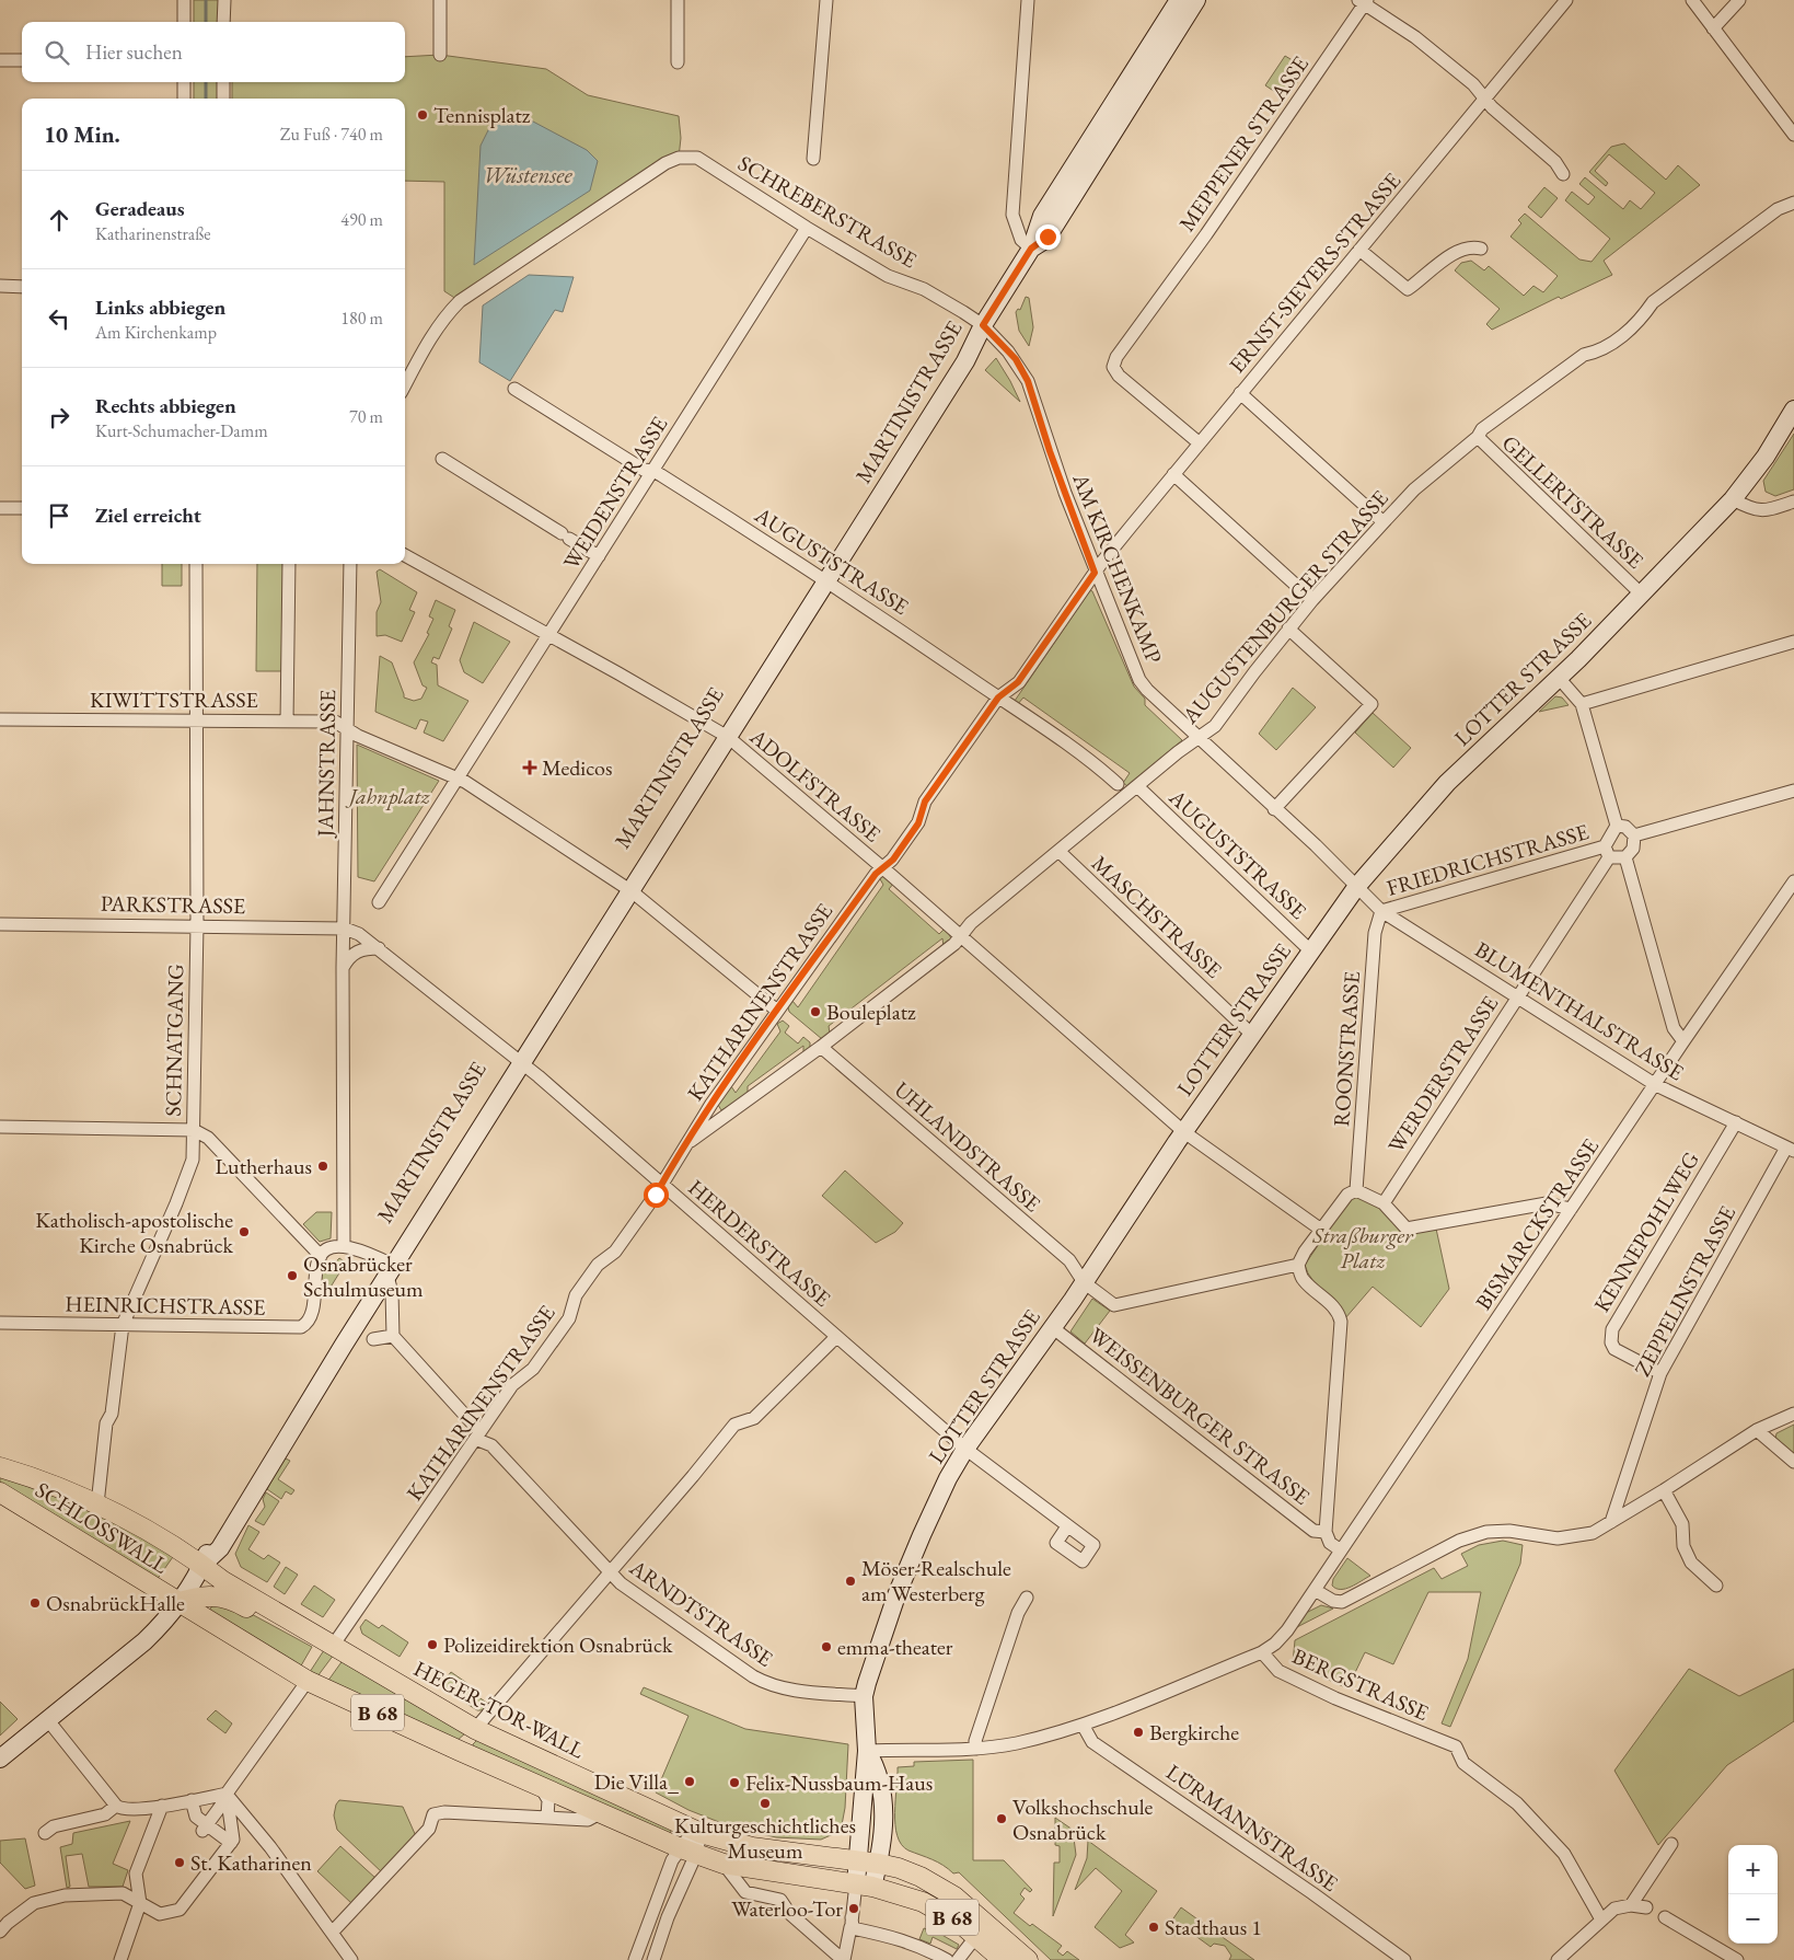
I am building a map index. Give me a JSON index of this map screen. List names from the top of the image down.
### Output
{
  "streets": {
    "main road": [
      "MARTINISTRASSE",
      "LOTTER STRASSE",
      "SCHLOSSWALL",
      "HEGER-TOR-WALL",
      "B 68"
    ],
    "street": [
      "MEPPENER STRASSE",
      "SCHREBERSTRASSE",
      "ERNST-SIEVERS-STRASSE",
      "WEIDENSTRASSE",
      "GELLERTSTRASSE",
      "AUGUSTSTRASSE",
      "AM KIRCHENKAMP",
      "AUGUSTENBURGER STRASSE",
      "KIWITTSTRASSE",
      "JAHNSTRASSE",
      "ADOLFSTRASSE",
      "FRIEDRICHSTRASSE",
      "PARKSTRASSE",
      "MASCHSTRASSE",
      "KATHARINENSTRASSE",
      "BLUMENTHALSTRASSE",
      "SCHNATGANG",
      "ROONSTRASSE",
      "WERDERSTRASSE",
      "UHLANDSTRASSE",
      "BISMARCKSTRASSE",
      "KENNEPOHLWEG",
      "HERDERSTRASSE",
      "ZEPPELINSTRASSE",
      "HEINRICHSTRASSE",
      "WEISSENBURGER STRASSE",
      "ARNDTSTRASSE",
      "BERGSTRASSE",
      "LÜRMANNSTRASSE"
    ]
  },
  "crossings": [
    ["MEPPENER STRASSE", "ERNST-SIEVERS-STRASSE"],
    ["SCHREBERSTRASSE", "MARTINISTRASSE"],
    ["SCHREBERSTRASSE", "WEIDENSTRASSE"],
    ["SCHREBERSTRASSE", "AM KIRCHENKAMP"],
    ["ERNST-SIEVERS-STRASSE", "AM KIRCHENKAMP"],
    ["ERNST-SIEVERS-STRASSE", "KATHARINENSTRASSE"],
    ["MARTINISTRASSE", "AUGUSTSTRASSE"],
    ["MARTINISTRASSE", "AM KIRCHENKAMP"],
    ["MARTINISTRASSE", "ADOLFSTRASSE"],
    ["MARTINISTRASSE", "HERDERSTRASSE"],
    ["MARTINISTRASSE", "SCHLOSSWALL"],
    ["MARTINISTRASSE", "HEGER-TOR-WALL"],
    ["MARTINISTRASSE", "B 68"],
    ["WEIDENSTRASSE", "AUGUSTSTRASSE"],
    ["WEIDENSTRASSE", "ADOLFSTRASSE"],
    ["GELLERTSTRASSE", "AUGUSTENBURGER STRASSE"],
    ["GELLERTSTRASSE", "LOTTER STRASSE"],
    ["AUGUSTSTRASSE", "AUGUSTENBURGER STRASSE"],
    ["AUGUSTSTRASSE", "LOTTER STRASSE"],
    ["AUGUSTSTRASSE", "KATHARINENSTRASSE"],
    ["AM KIRCHENKAMP", "AUGUSTENBURGER STRASSE"],
    ["AM KIRCHENKAMP", "LOTTER STRASSE"],
    ["AM KIRCHENKAMP", "KATHARINENSTRASSE"],
    ["AM KIRCHENKAMP", "BLUMENTHALSTRASSE"],
    ["AUGUSTENBURGER STRASSE", "ADOLFSTRASSE"],
    ["AUGUSTENBURGER STRASSE", "MASCHSTRASSE"],
    ["AUGUSTENBURGER STRASSE", "KATHARINENSTRASSE"],
    ["AUGUSTENBURGER STRASSE", "UHLANDSTRASSE"],
    ["LOTTER STRASSE", "ADOLFSTRASSE"],
    ["LOTTER STRASSE", "MASCHSTRASSE"],
    ["LOTTER STRASSE", "BLUMENTHALSTRASSE"],
    ["LOTTER STRASSE", "UHLANDSTRASSE"],
    ["LOTTER STRASSE", "HERDERSTRASSE"],
    ["LOTTER STRASSE", "WEISSENBURGER STRASSE"],
    ["LOTTER STRASSE", "ARNDTSTRASSE"],
    ["LOTTER STRASSE", "BERGSTRASSE"],
    ["LOTTER STRASSE", "HEGER-TOR-WALL"],
    ["LOTTER STRASSE", "B 68"],
    ["KIWITTSTRASSE", "JAHNSTRASSE"],
    ["KIWITTSTRASSE", "SCHNATGANG"],
    ["JAHNSTRASSE", "PARKSTRASSE"],
    ["JAHNSTRASSE", "HERDERSTRASSE"],
    ["ADOLFSTRASSE", "KATHARINENSTRASSE"],
    ["FRIEDRICHSTRASSE", "BLUMENTHALSTRASSE"],
    ["FRIEDRICHSTRASSE", "ROONSTRASSE"],
    ["FRIEDRICHSTRASSE", "WERDERSTRASSE"],
    ["PARKSTRASSE", "SCHNATGANG"],
    ["PARKSTRASSE", "HERDERSTRASSE"],
    ["KATHARINENSTRASSE", "HERDERSTRASSE"],
    ["KATHARINENSTRASSE", "ARNDTSTRASSE"],
    ["KATHARINENSTRASSE", "HEGER-TOR-WALL"],
    ["BLUMENTHALSTRASSE", "ROONSTRASSE"],
    ["BLUMENTHALSTRASSE", "WERDERSTRASSE"],
    ["BLUMENTHALSTRASSE", "BISMARCKSTRASSE"],
    ["BLUMENTHALSTRASSE", "KENNEPOHLWEG"],
    ["BLUMENTHALSTRASSE", "ZEPPELINSTRASSE"],
    ["SCHNATGANG", "HEINRICHSTRASSE"],
    ["SCHNATGANG", "SCHLOSSWALL"],
    ["BISMARCKSTRASSE", "BERGSTRASSE"],
    ["KENNEPOHLWEG", "ZEPPELINSTRASSE"],
    ["SCHLOSSWALL", "HEGER-TOR-WALL"],
    ["SCHLOSSWALL", "B 68"],
    ["BERGSTRASSE", "LÜRMANNSTRASSE"],
    ["HEGER-TOR-WALL", "B 68"]
  ],
  "water": ["Wüstensee"],
  "parks": ["Jahnplatz", "Straßburger Platz"],
  "places": {
    "other": [
      "Tennisplatz",
      "Bouleplatz",
      "Lutherhaus",
      "Katholisch-apostolische Kirche Osnabrück",
      "Osnabrücker Schulmuseum",
      "Möser-Realschule am Westerberg",
      "OsnabrückHalle",
      "Polizeidirektion Osnabrück",
      "emma-theater",
      "Bergkirche",
      "Die Villa_",
      "Felix-Nussbaum-Haus",
      "Kulturgeschichtliches Museum",
      "Volkshochschule Osnabrück",
      "St. Katharinen",
      "Waterloo-Tor",
      "Stadthaus 1"
    ],
    "health": ["Medicos"]
  },
  "page": {
    "search": "Hier suchen",
    "heading": ["10 Min.", "Zu Fuß · 740 m"],
    "list": [
      ["Geradeaus", "Katharinenstraße", "490 m"],
      ["Links abbiegen", "Am Kirchenkamp", "180 m"],
      ["Rechts abbiegen", "Kurt-Schumacher-Damm", "70 m"],
      "Ziel erreicht"
    ],
    "map_buttons": ["+", "−"]
  }
}
